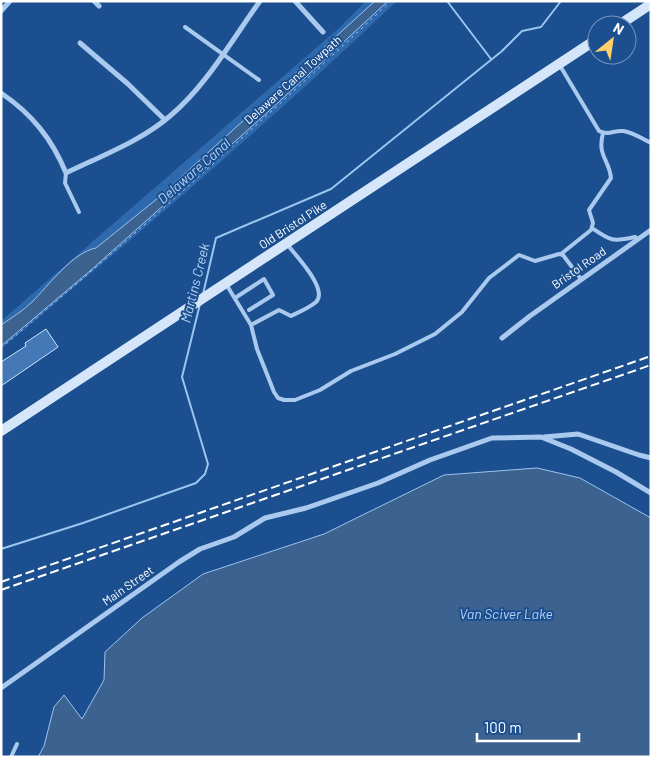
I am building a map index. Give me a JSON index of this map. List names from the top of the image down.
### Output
{
  "streets": {
    "main road": ["Old Bristol Pike"],
    "street": ["Bristol Road", "Main Street"],
    "path": ["Delaware Canal Towpath"]
  },
  "water": ["Delaware Canal", "Martins Creek", "Van Sciver Lake"],
  "scale_bar": "100 m",
  "north": "top right"
}
